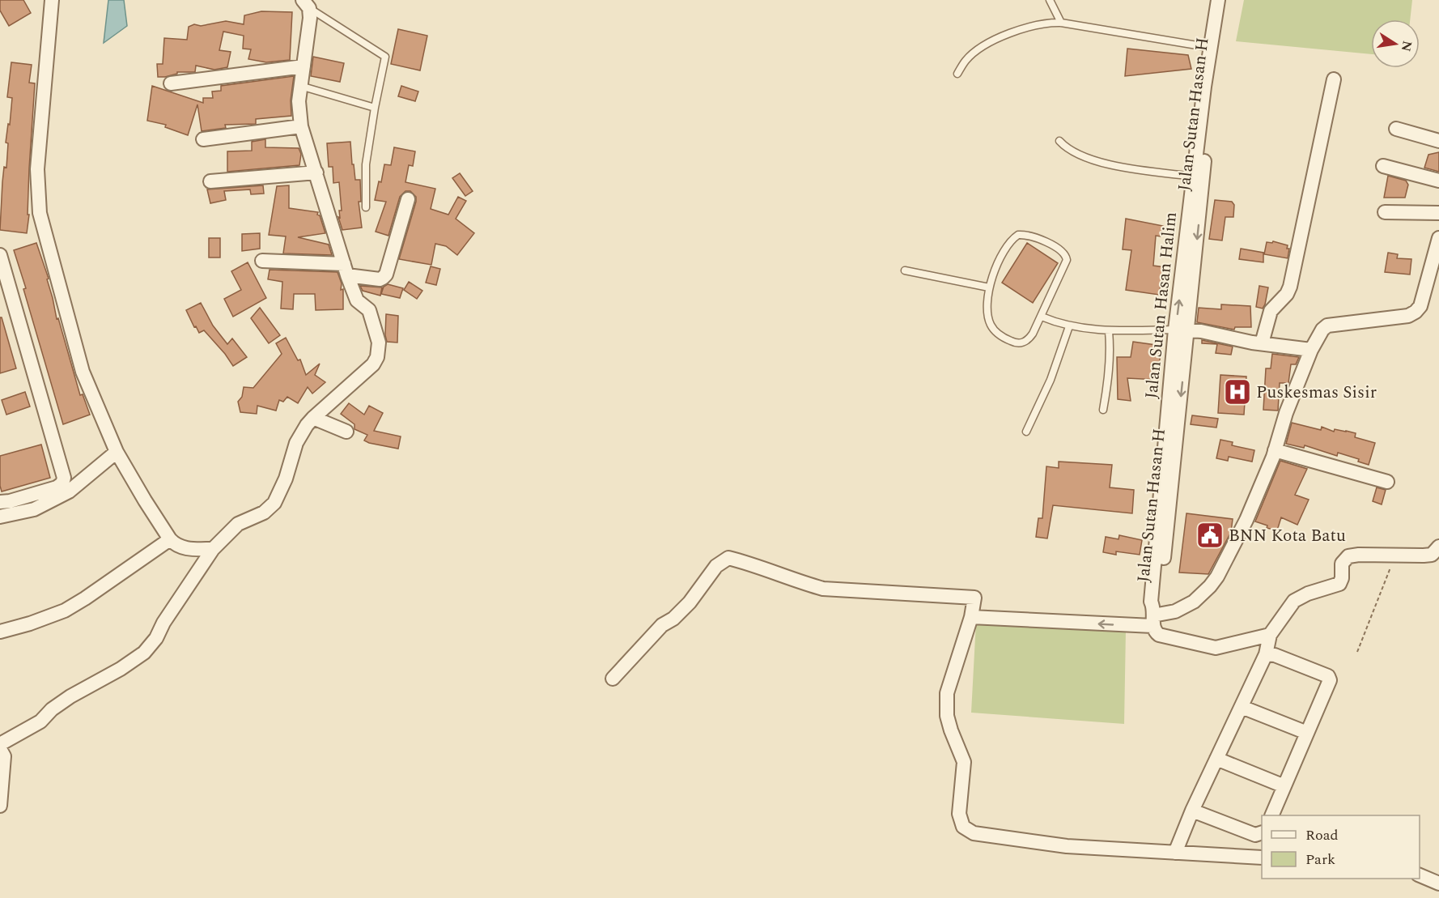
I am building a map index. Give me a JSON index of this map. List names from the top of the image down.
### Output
{
  "streets": {
    "street": ["Jalan Sutan Hasan H", "Jalan Sutan Hasan Halim"]
  },
  "crossings": [
    ["Jalan Sutan Hasan H", "Jalan Sutan Hasan Halim"]
  ],
  "places": {
    "hospital": ["Puskesmas Sisir"],
    "public building": ["BNN Kota Batu"]
  },
  "legend": ["Road", "Park"],
  "north": "right"
}
